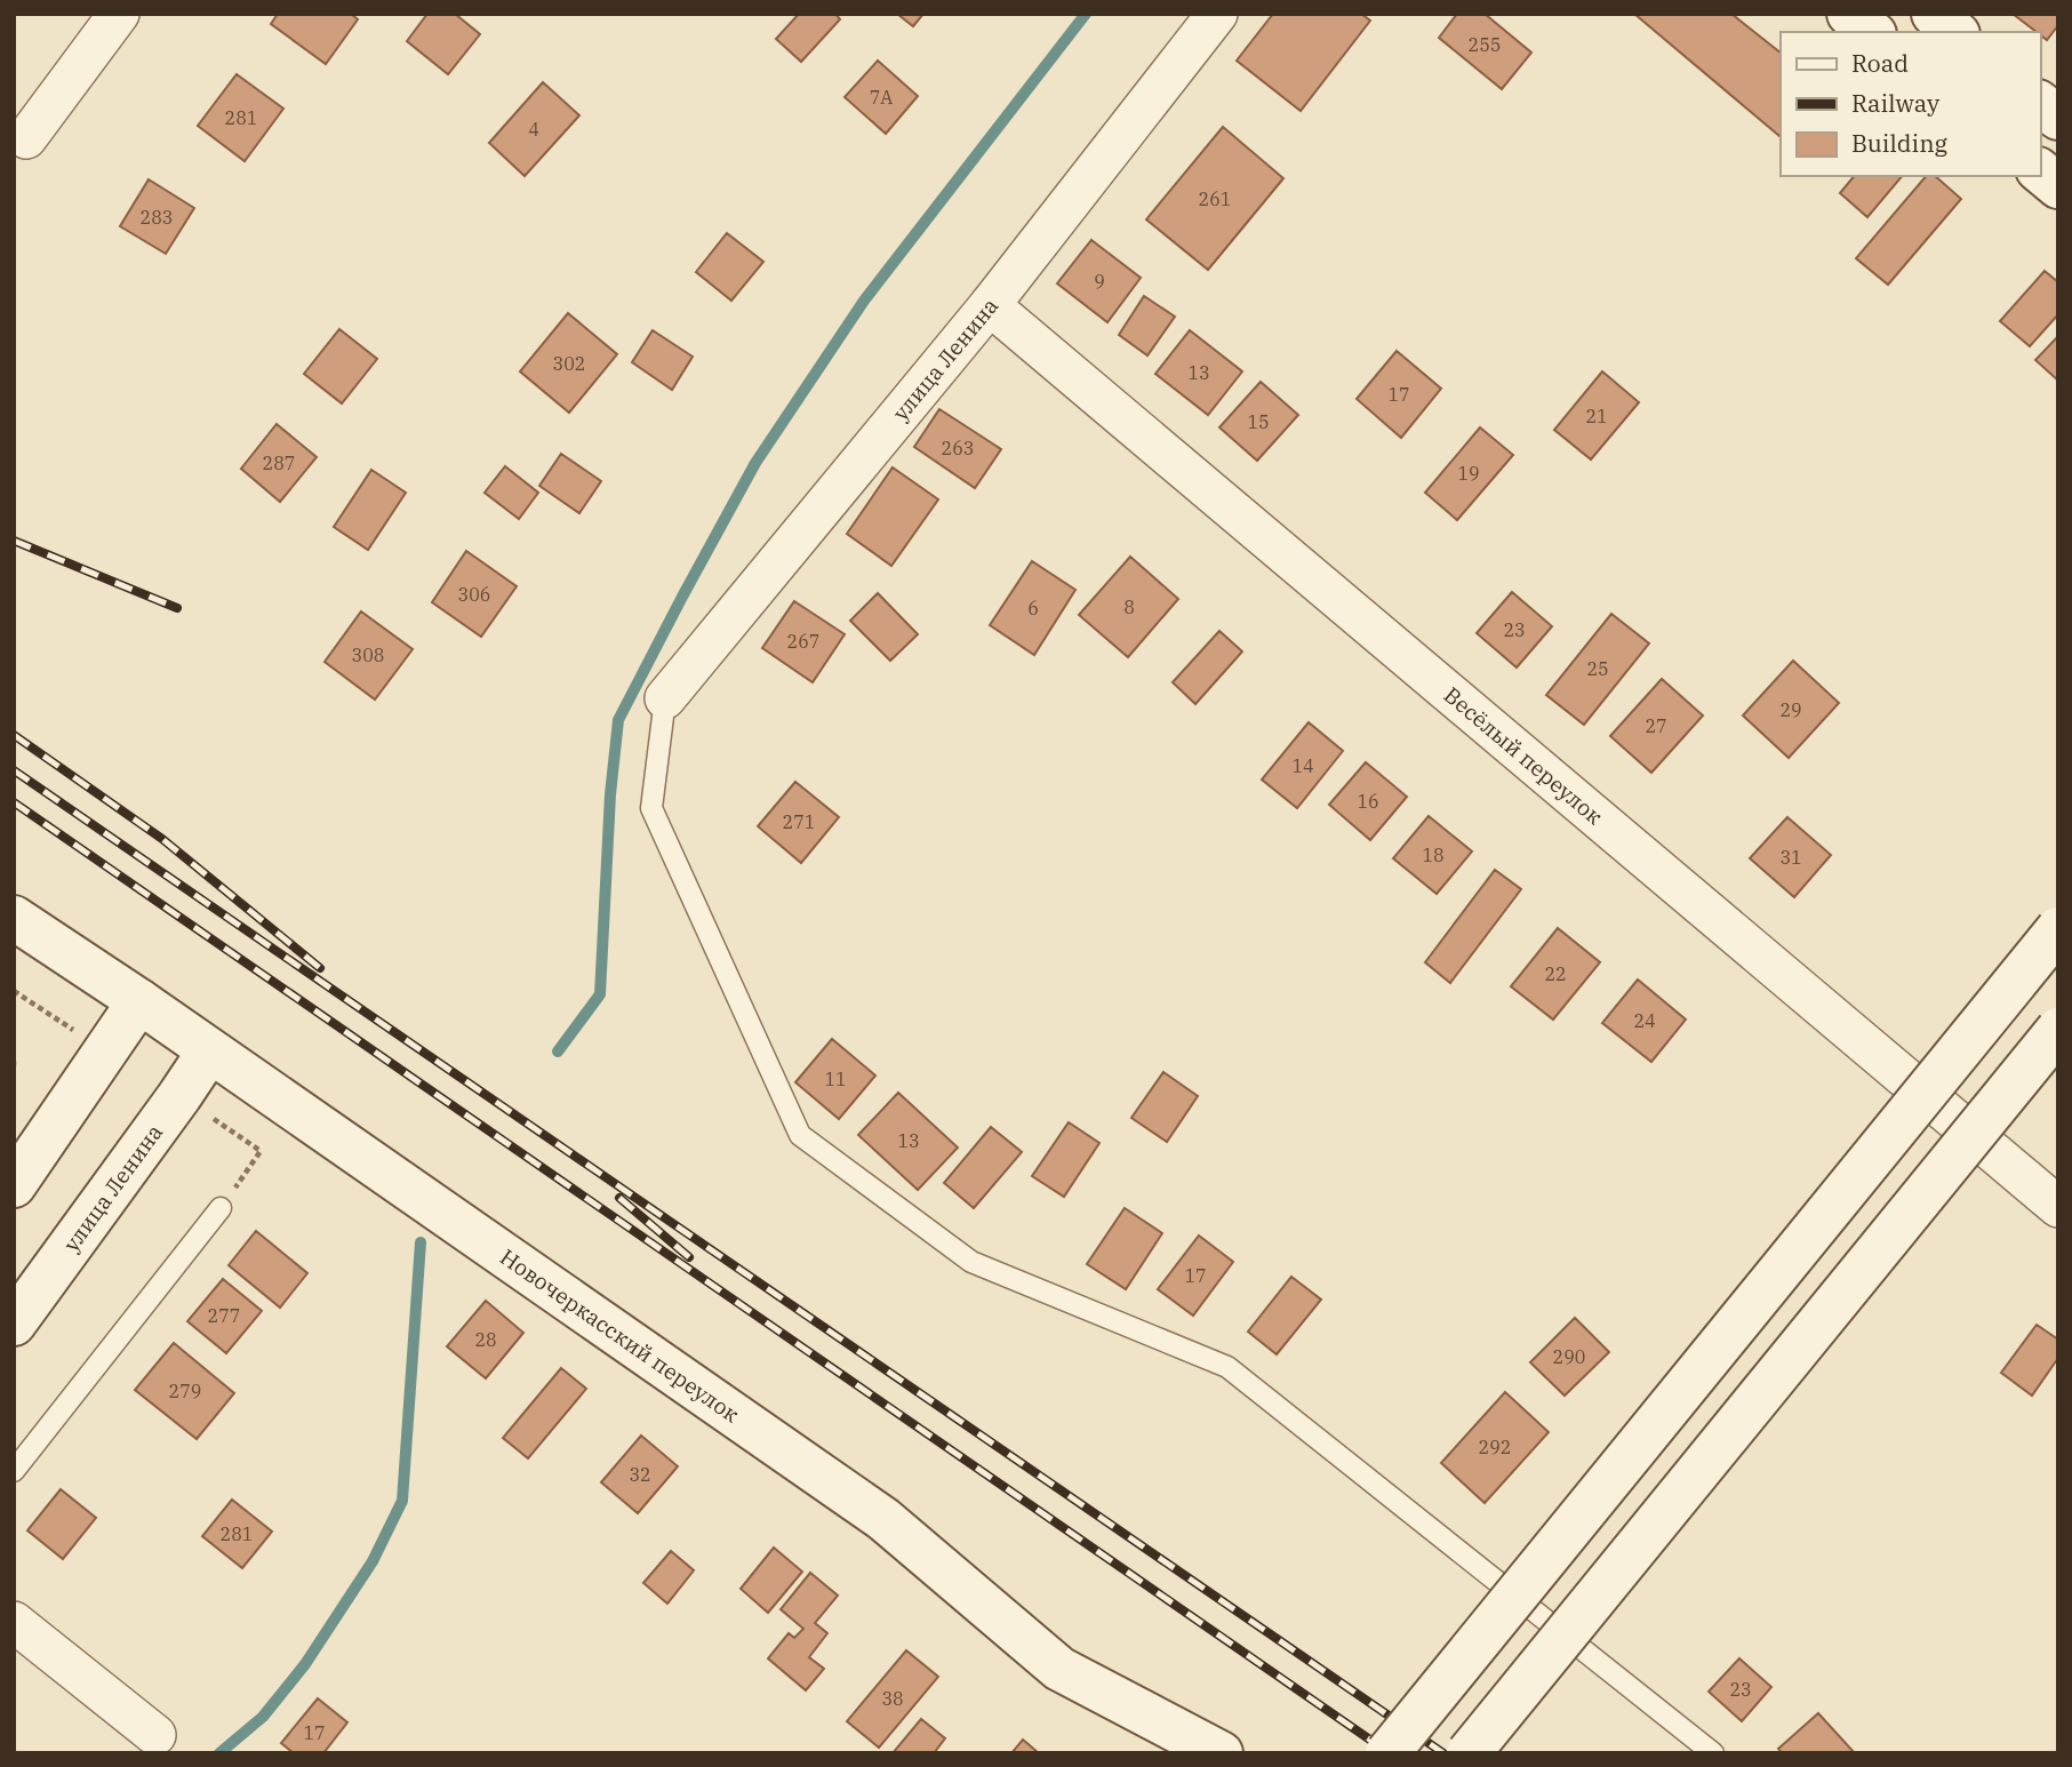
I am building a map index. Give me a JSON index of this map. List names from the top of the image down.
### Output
{
  "streets": {
    "main road": ["улица Ленина", "Новочеркасский переулок"],
    "street": ["Весёлый переулок"]
  },
  "crossings": [
    ["улица Ленина", "Весёлый переулок"],
    ["улица Ленина", "Новочеркасский переулок"]
  ],
  "house_numbers": [
    "255",
    "7А",
    "281",
    "4",
    "261",
    "283",
    "9",
    "302",
    "13",
    "17",
    "21",
    "15",
    "263",
    "287",
    "19",
    "306",
    "8",
    "6",
    "23",
    "267",
    "308",
    "25",
    "29",
    "27",
    "14",
    "16",
    "271",
    "18",
    "31",
    "22",
    "24",
    "11",
    "13",
    "17",
    "277",
    "28",
    "290",
    "279",
    "292",
    "32",
    "281",
    "23",
    "38",
    "17"
  ],
  "legend": ["Road", "Railway", "Building"]
}
